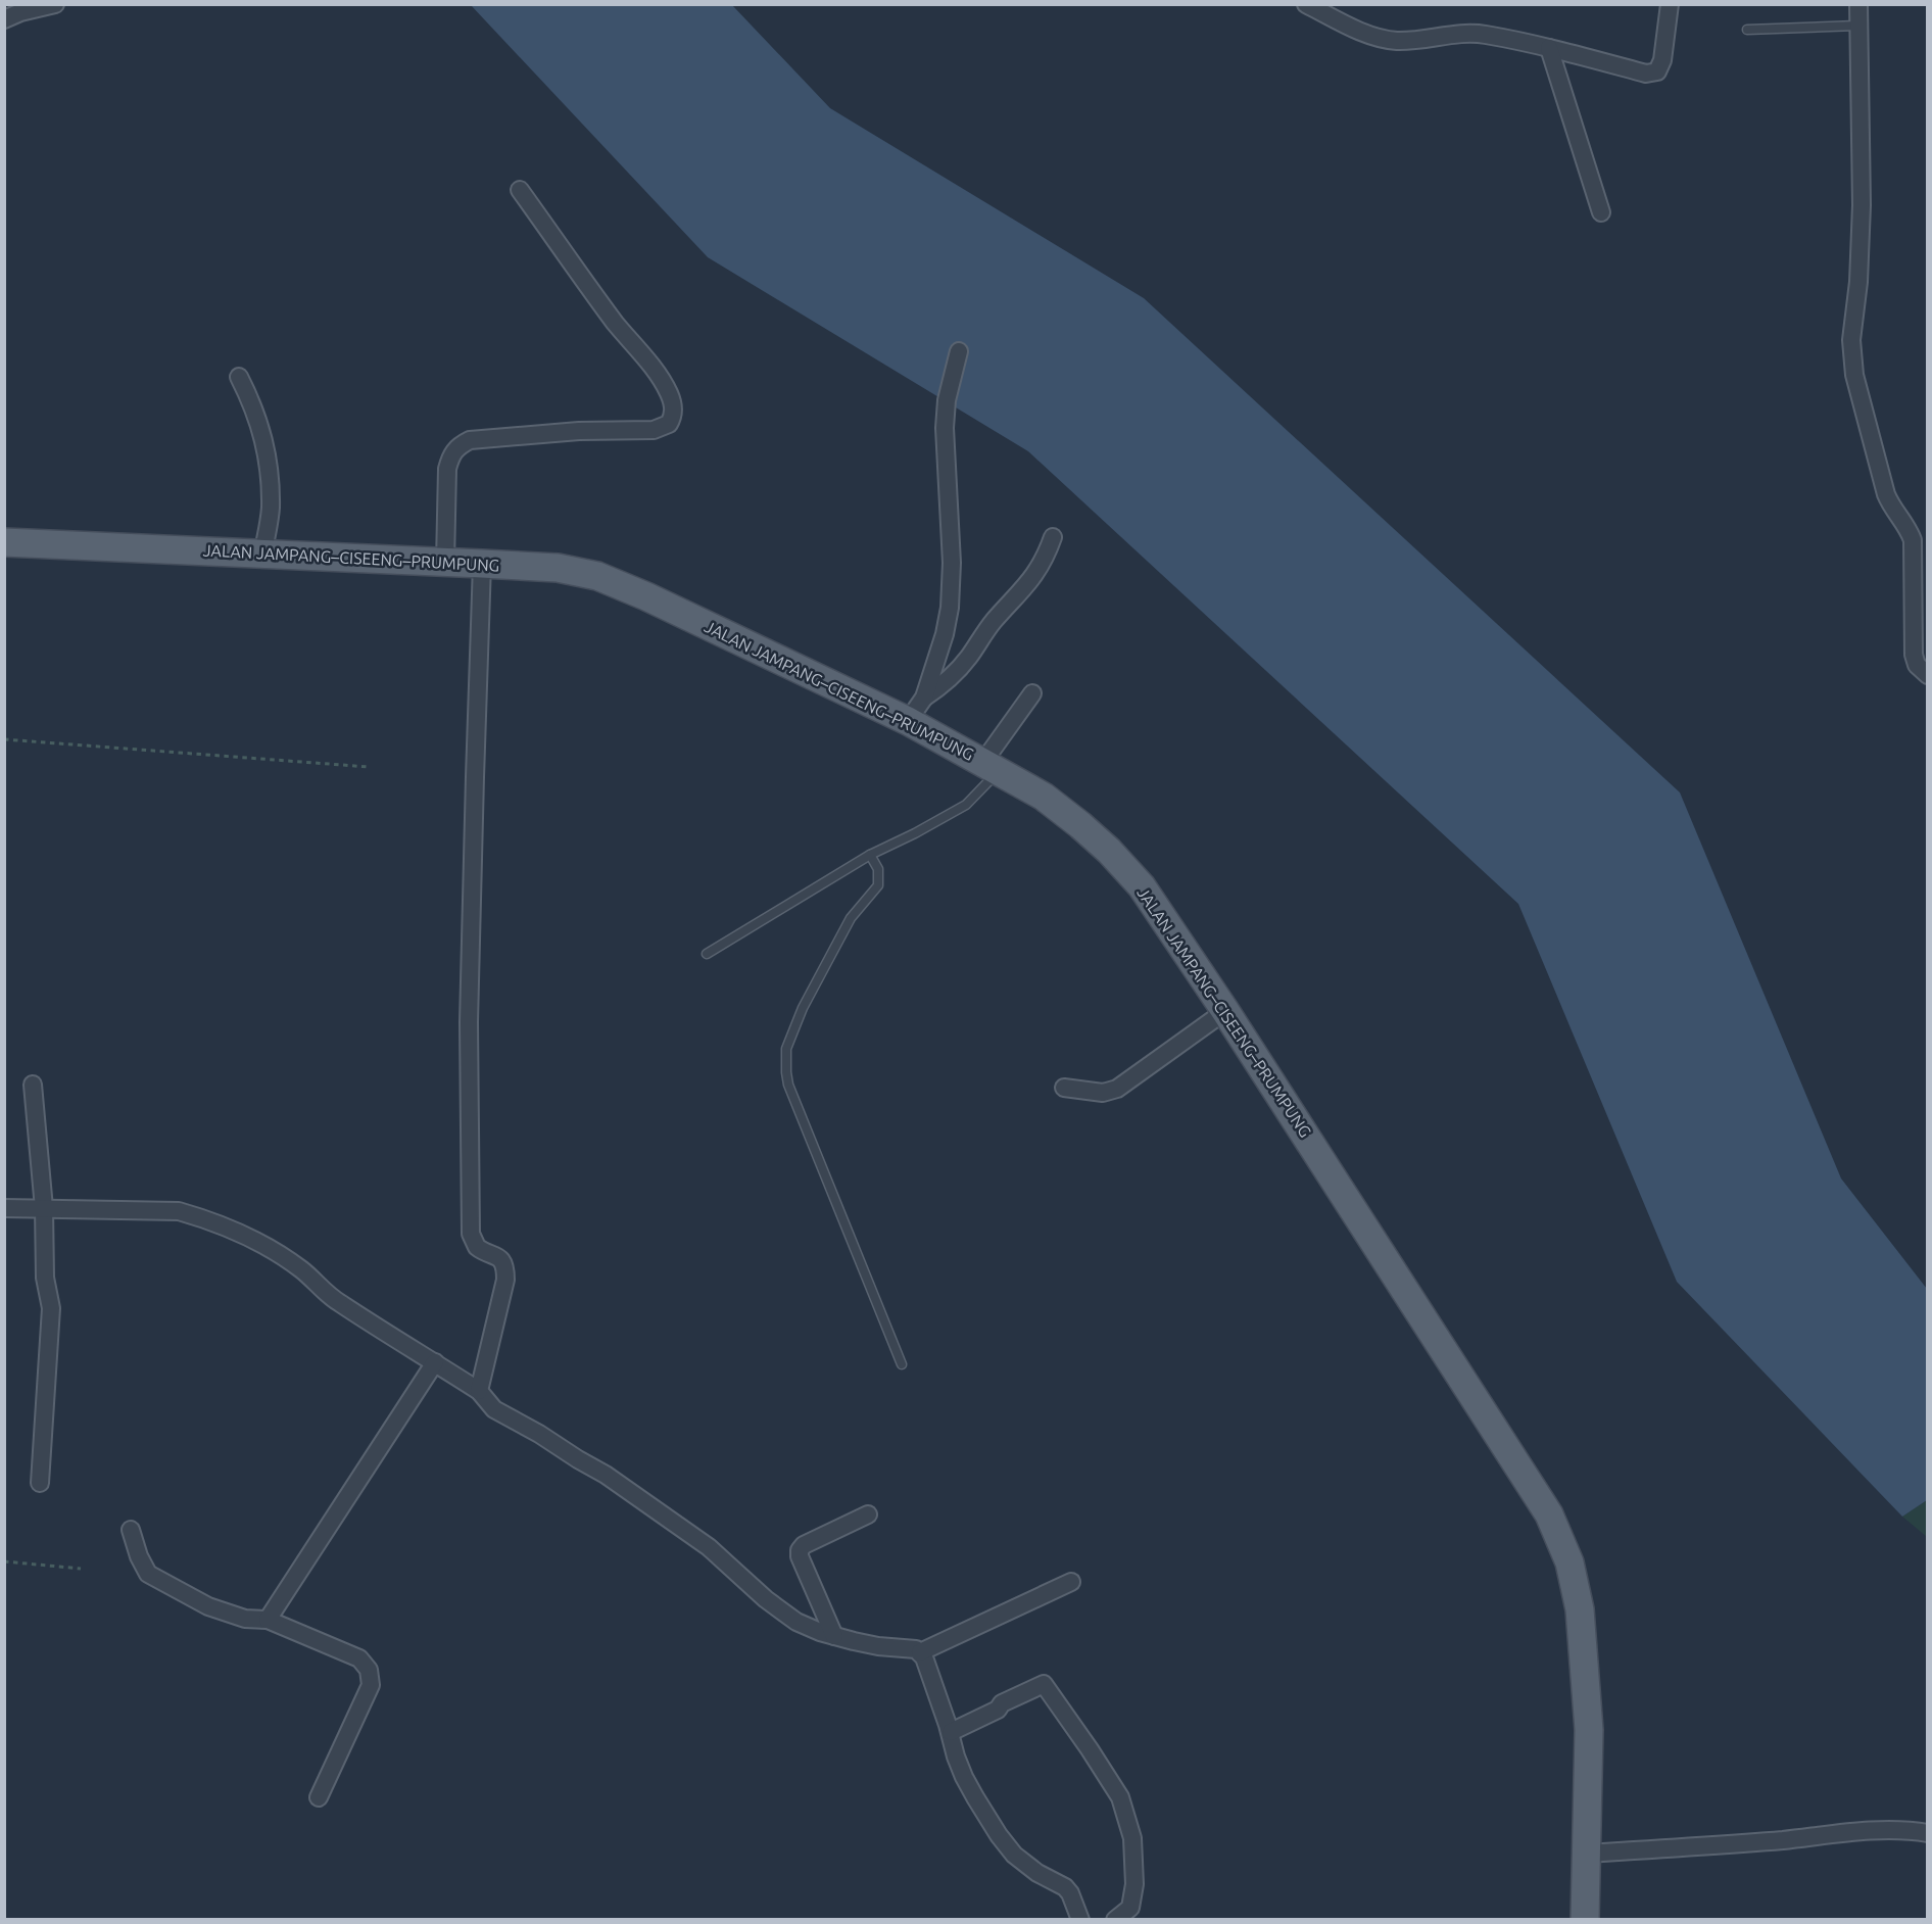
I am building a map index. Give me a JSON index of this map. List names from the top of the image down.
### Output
{
  "streets": {
    "main road": ["JALAN JAMPANG–CISEENG–PRUMPUNG"]
  }
}
